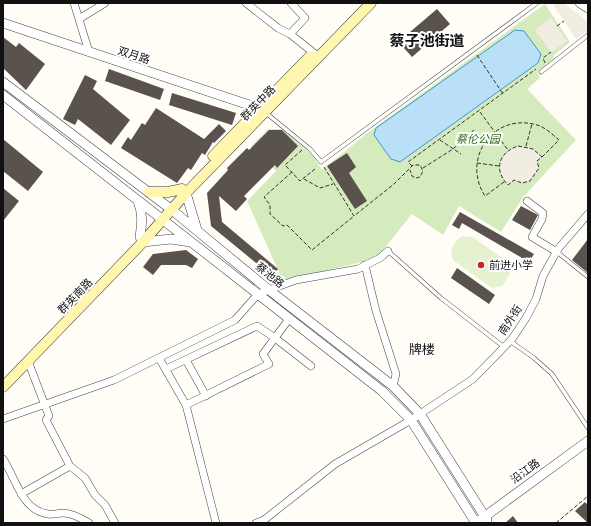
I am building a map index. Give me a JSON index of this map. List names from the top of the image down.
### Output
{
  "streets": {
    "main road": ["群英中路", "群英南路"],
    "street": [
      "双月路",
      "蔡池路",
      "南外街",
      "沿江路"
    ]
  },
  "crossings": [
    ["双月路", "群英中路"],
    ["群英中路", "蔡池路"],
    ["群英中路", "群英南路"],
    ["蔡池路", "群英南路"],
    ["蔡池路", "南外街"],
    ["蔡池路", "沿江路"]
  ],
  "districts": ["蔡子池街道", "牌楼"],
  "parks": ["蔡伦公园"],
  "places": ["前进小学"]
}
